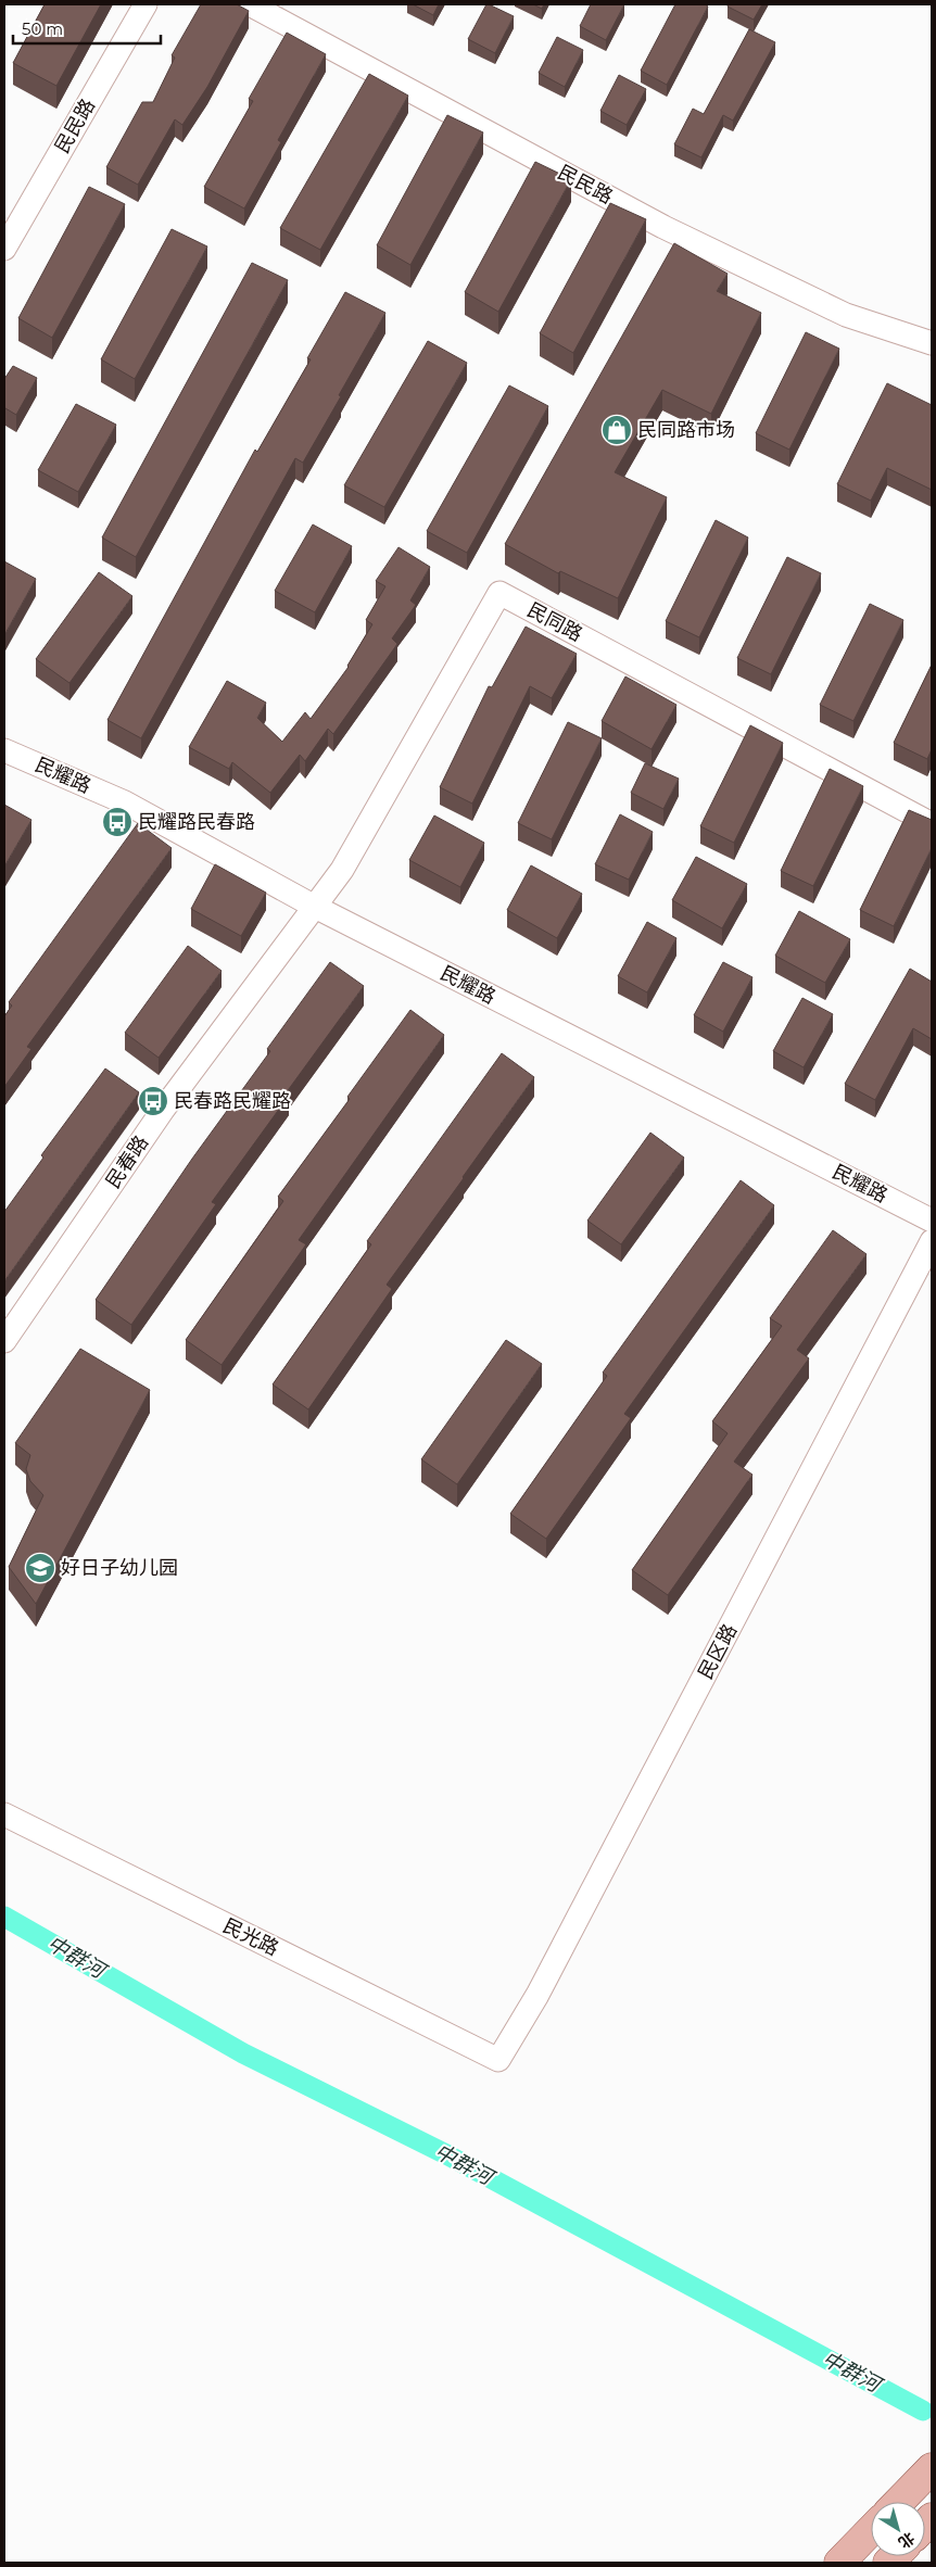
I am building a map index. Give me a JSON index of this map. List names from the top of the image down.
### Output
{
  "streets": {
    "street": [
      "民民路",
      "民同路",
      "民耀路",
      "民春路",
      "民区路",
      "民光路"
    ]
  },
  "crossings": [
    ["民同路", "民耀路"],
    ["民同路", "民春路"],
    ["民耀路", "民春路"],
    ["民区路", "民光路"]
  ],
  "water": ["中群河"],
  "places": {
    "shop": ["民同路市场"],
    "bus stop": ["民耀路民春路", "民春路民耀路"],
    "school or university": ["好日子幼儿园"]
  },
  "scale_bar": "50 m",
  "north": "bottom right"
}
